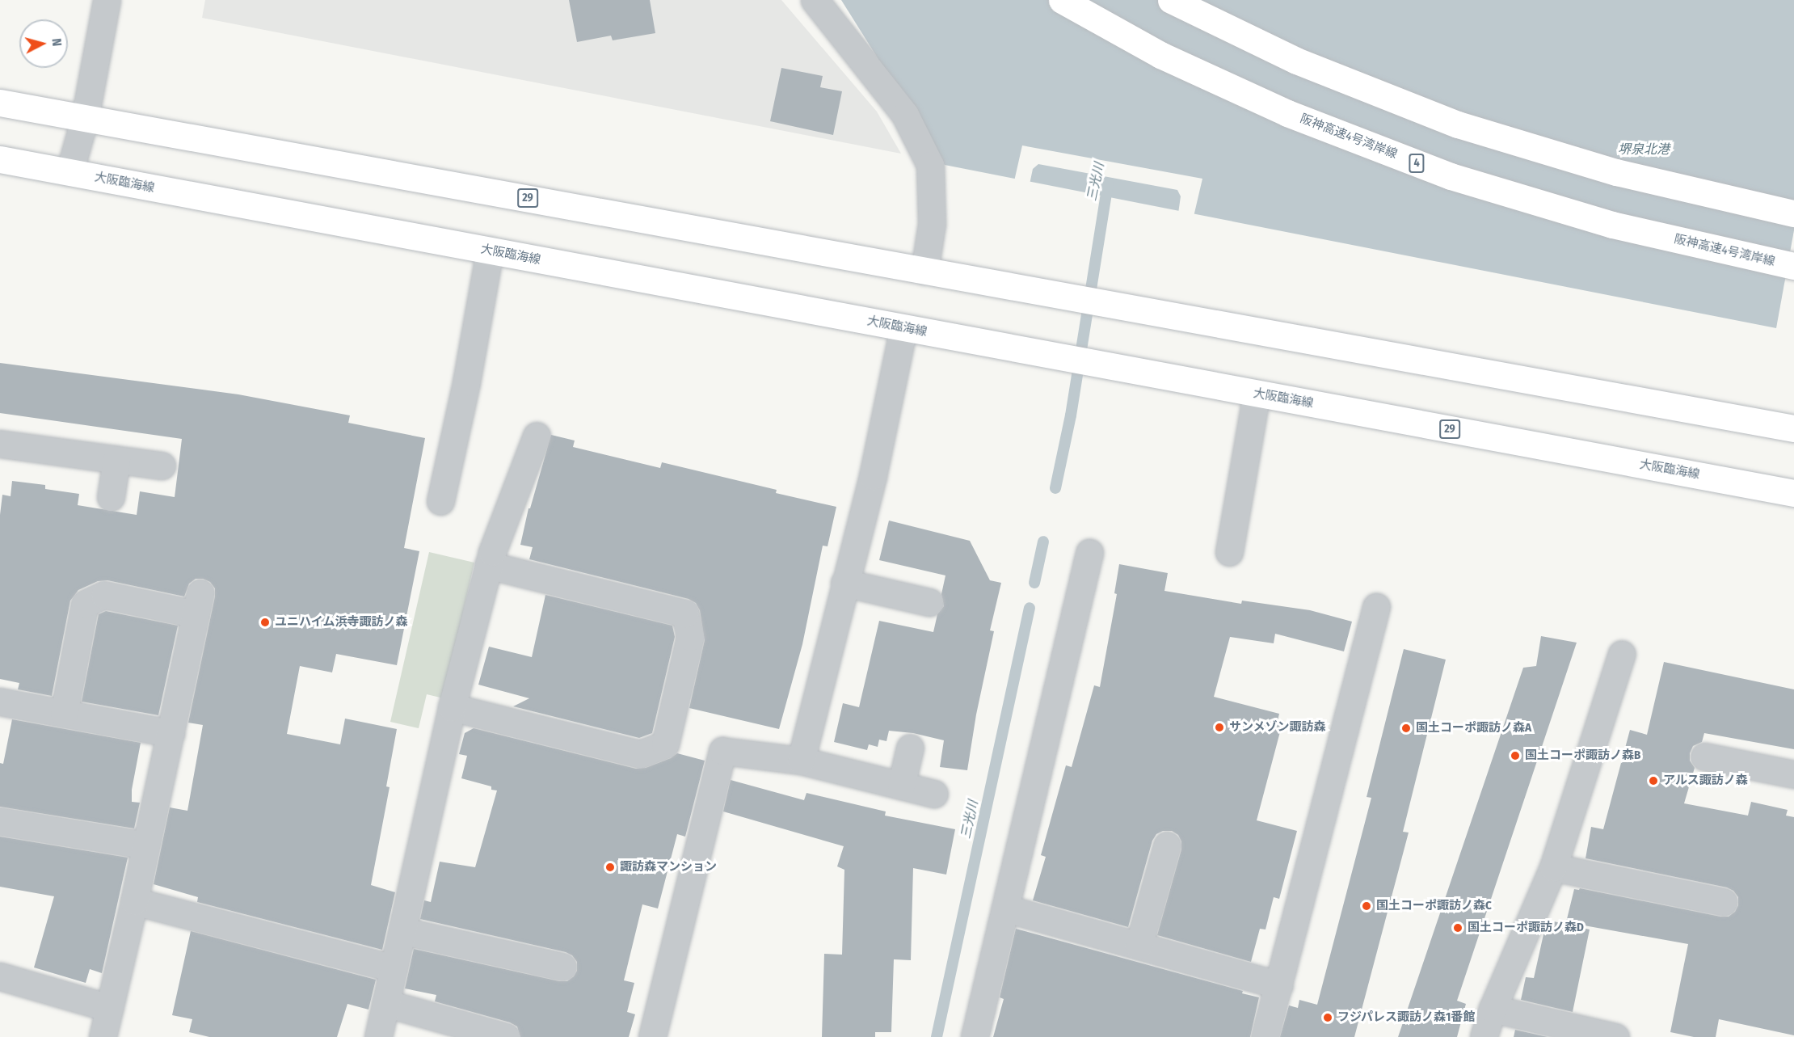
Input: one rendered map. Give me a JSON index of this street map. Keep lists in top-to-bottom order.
{
  "streets": {
    "main road": [
      "阪神高速4号湾岸線",
      "4",
      "大阪臨海線",
      "29"
    ]
  },
  "water": ["堺泉北港", "三光川"],
  "places": [
    "ユニハイム浜寺諏訪ノ森",
    "サンメゾン諏訪森",
    "国土コーポ諏訪ノ森A",
    "国土コーポ諏訪ノ森B",
    "アルス諏訪ノ森",
    "諏訪森マンション",
    "国土コーポ諏訪ノ森C",
    "国土コーポ諏訪ノ森D",
    "フジパレス諏訪ノ森1番館"
  ],
  "north": "right"
}
